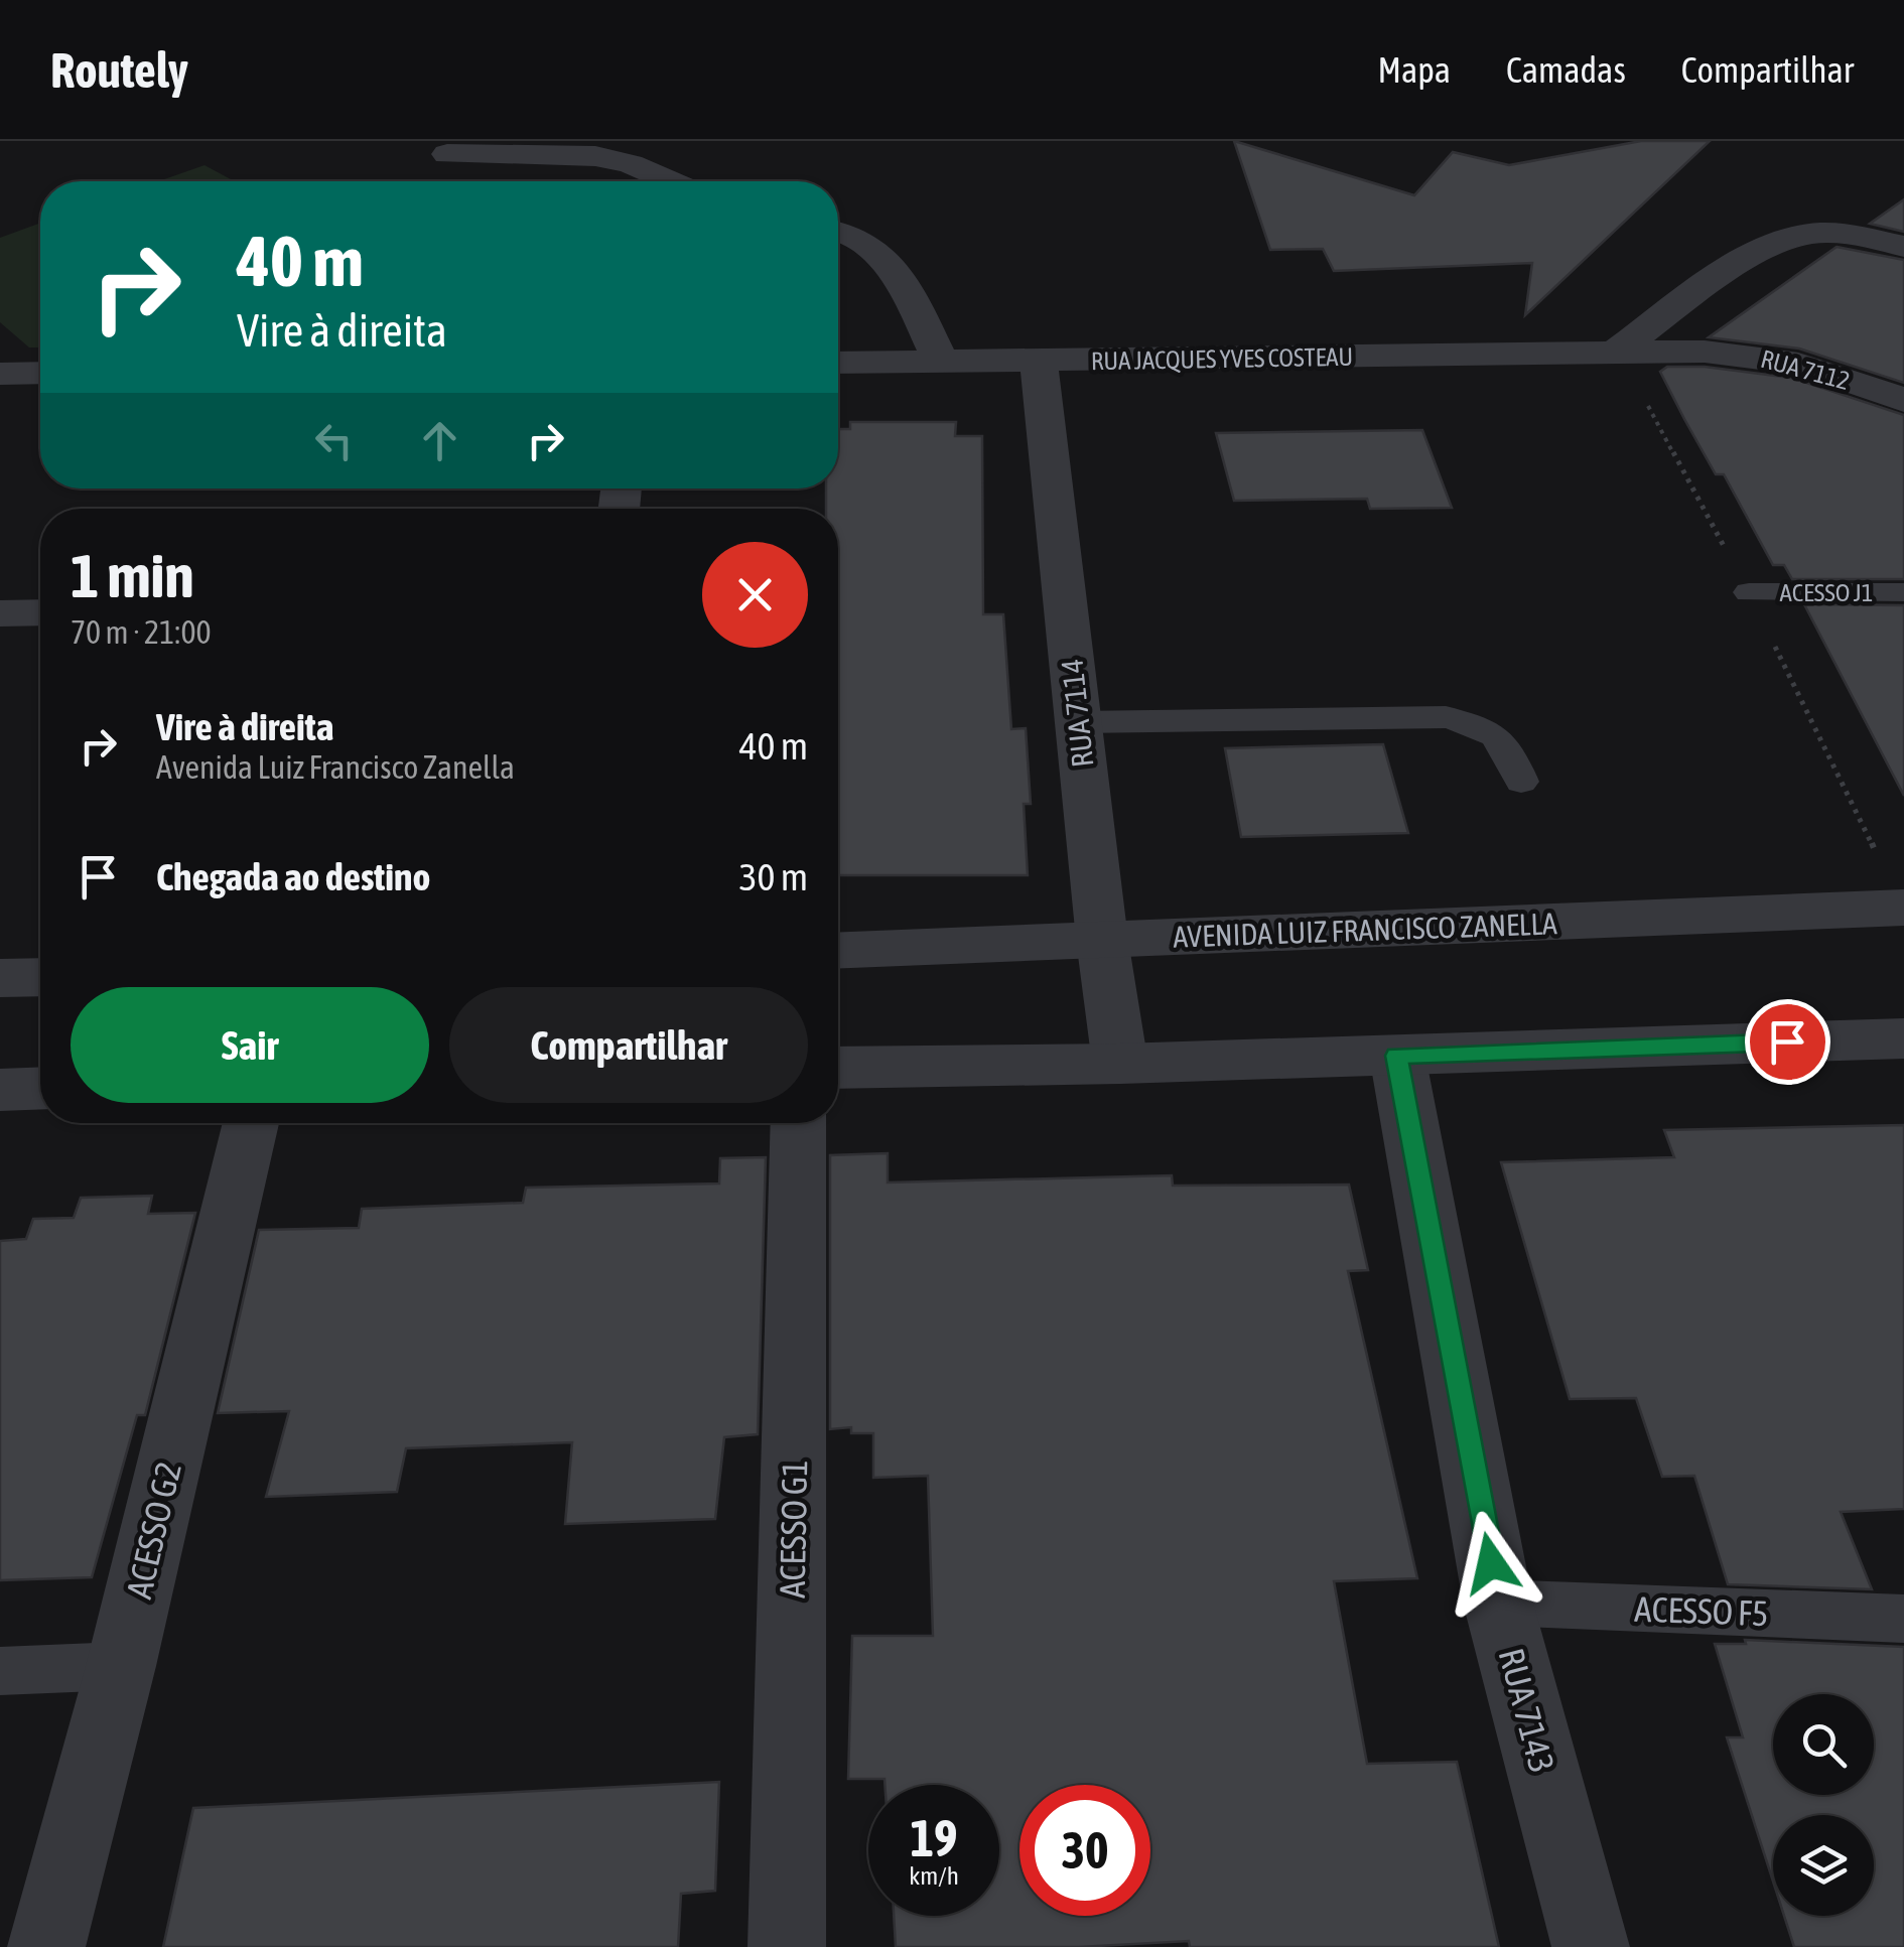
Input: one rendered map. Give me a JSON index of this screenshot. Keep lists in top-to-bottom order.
{
  "streets": {
    "street": [
      "RUA JACQUES YVES COSTEAU",
      "RUA 7112",
      "RUA 7114",
      "AVENIDA LUIZ FRANCISCO ZANELLA",
      "ACESSO G1",
      "ACESSO G2",
      "RUA 7143"
    ],
    "lane": ["ACESSO J1", "ACESSO F5"]
  },
  "crossings": [
    ["RUA JACQUES YVES COSTEAU", "RUA 7112"],
    ["RUA JACQUES YVES COSTEAU", "RUA 7114"],
    ["RUA 7114", "AVENIDA LUIZ FRANCISCO ZANELLA"],
    ["ACESSO F5", "RUA 7143"]
  ],
  "page": {
    "header": "Routely",
    "nav": ["Mapa", "Camadas", "Compartilhar"],
    "turn": ["40 m", "Vire à direita"],
    "heading": ["1 min", "70 m · 21:00"],
    "list": [
      {
        "name": "Vire à direita",
        "note": "Avenida Luiz Francisco Zanella",
        "value": "40 m"
      },
      {
        "name": "Chegada ao destino",
        "value": "30 m"
      }
    ],
    "buttons": ["Sair", "Compartilhar"],
    "speed": "19 km/h",
    "limit": "30"
  }
}
